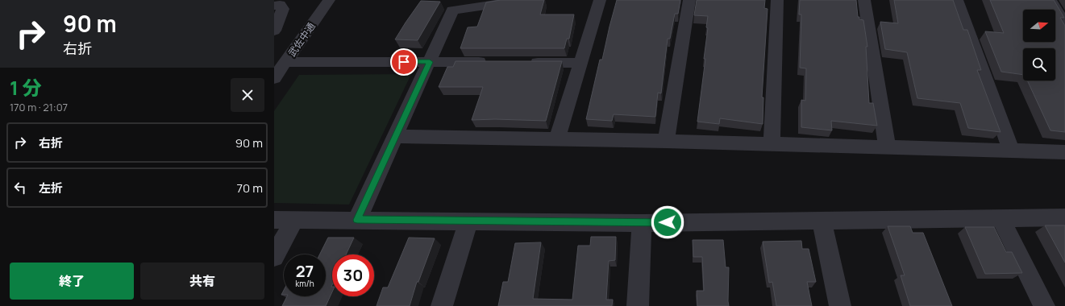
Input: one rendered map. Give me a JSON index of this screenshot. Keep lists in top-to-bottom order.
{
  "streets": {
    "street": ["武佐中通"]
  },
  "north": "right",
  "page": {
    "turn": ["90 m", "右折"],
    "heading": ["1 分", "170 m · 21:07"],
    "list": [
      {
        "name": "右折",
        "value": "90 m"
      },
      {
        "name": "左折",
        "value": "70 m"
      }
    ],
    "speed": "27 km/h",
    "limit": "30",
    "buttons": ["終了", "共有"]
  }
}
